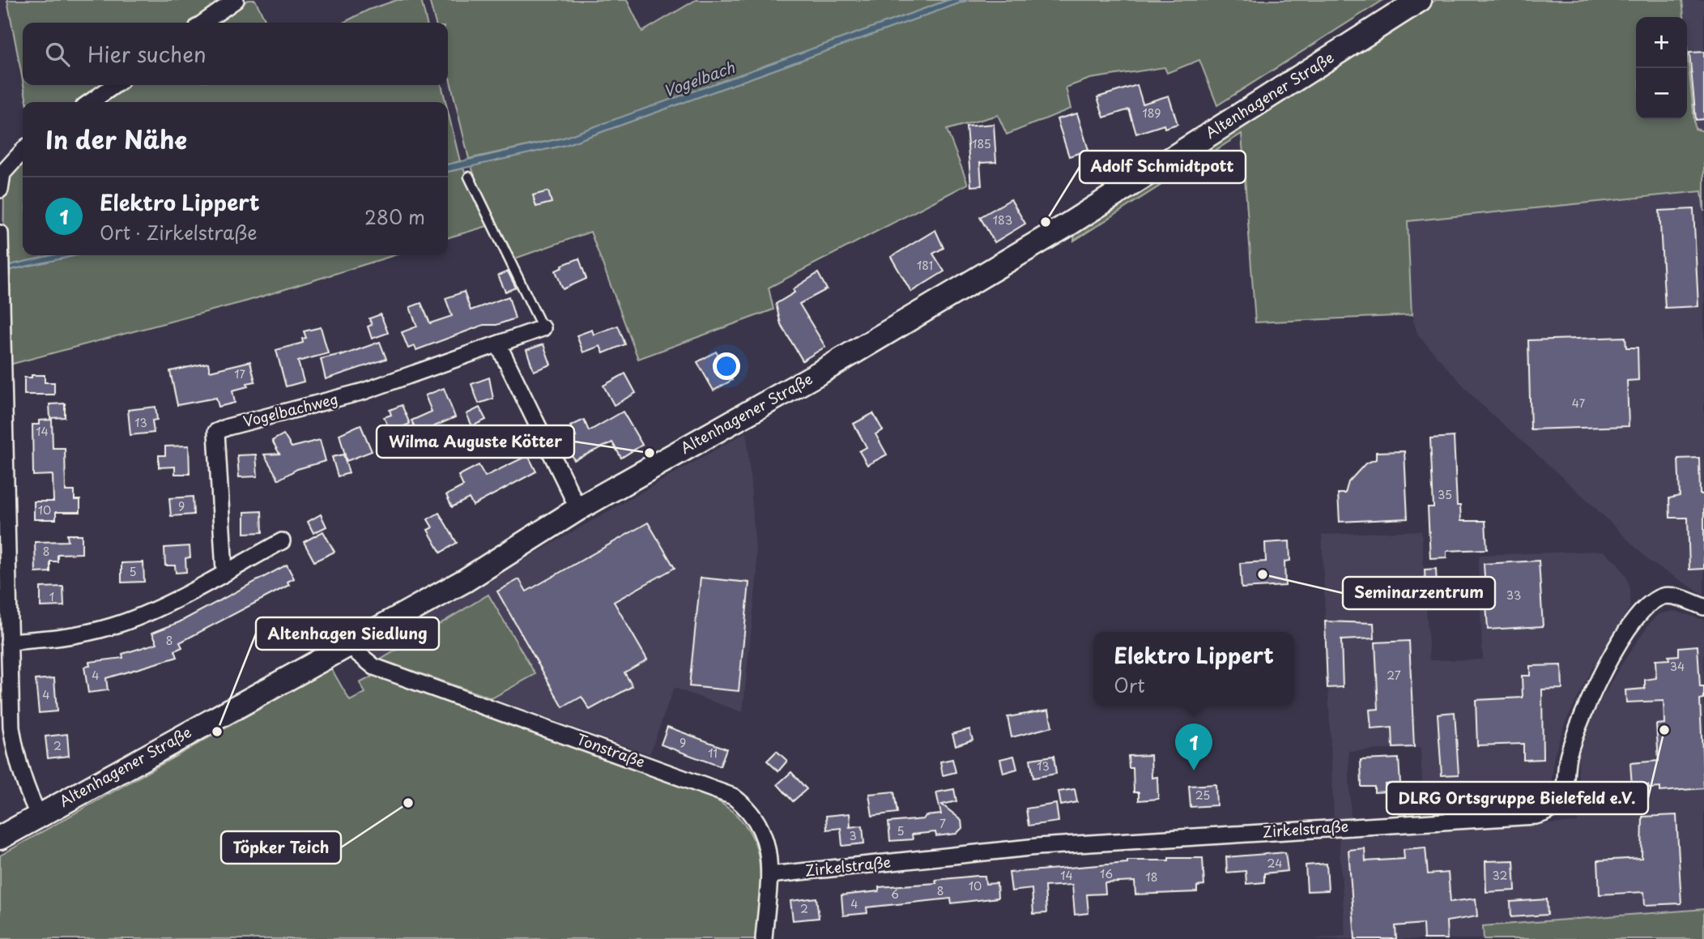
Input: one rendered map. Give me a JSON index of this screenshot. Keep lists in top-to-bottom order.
{
  "streets": {
    "main road": ["Altenhagener Straße"],
    "street": ["Vogelbachweg", "Tonstraße", "Zirkelstraße"]
  },
  "crossings": [
    ["Altenhagener Straße", "Tonstraße"],
    ["Tonstraße", "Zirkelstraße"]
  ],
  "water": ["Vogelbach"],
  "places": [
    "Adolf Schmidtpott",
    "Wilma Auguste Kötter",
    "Seminarzentrum",
    "DLRG Ortsgruppe Bielefeld e.V.",
    "Altenhagen Siedlung",
    "Töpker Teich"
  ],
  "house_numbers": [
    "189",
    "185",
    "183",
    "181",
    "17",
    "47",
    "13",
    "14",
    "35",
    "9",
    "10",
    "8",
    "5",
    "33",
    "1",
    "8",
    "34",
    "4",
    "27",
    "4",
    "9",
    "2",
    "11",
    "13",
    "25",
    "7",
    "5",
    "3",
    "24",
    "16",
    "14",
    "32",
    "18",
    "10",
    "8",
    "6",
    "4",
    "2"
  ],
  "page": {
    "map_buttons": ["+", "−"],
    "search": "Hier suchen",
    "heading": "In der Nähe",
    "list": [
      {
        "mark": "1",
        "name": "Elektro Lippert",
        "note": "Ort · Zirkelstraße",
        "value": "280 m"
      }
    ],
    "popup": ["Elektro Lippert", "Ort"],
    "pins": "1"
  }
}
